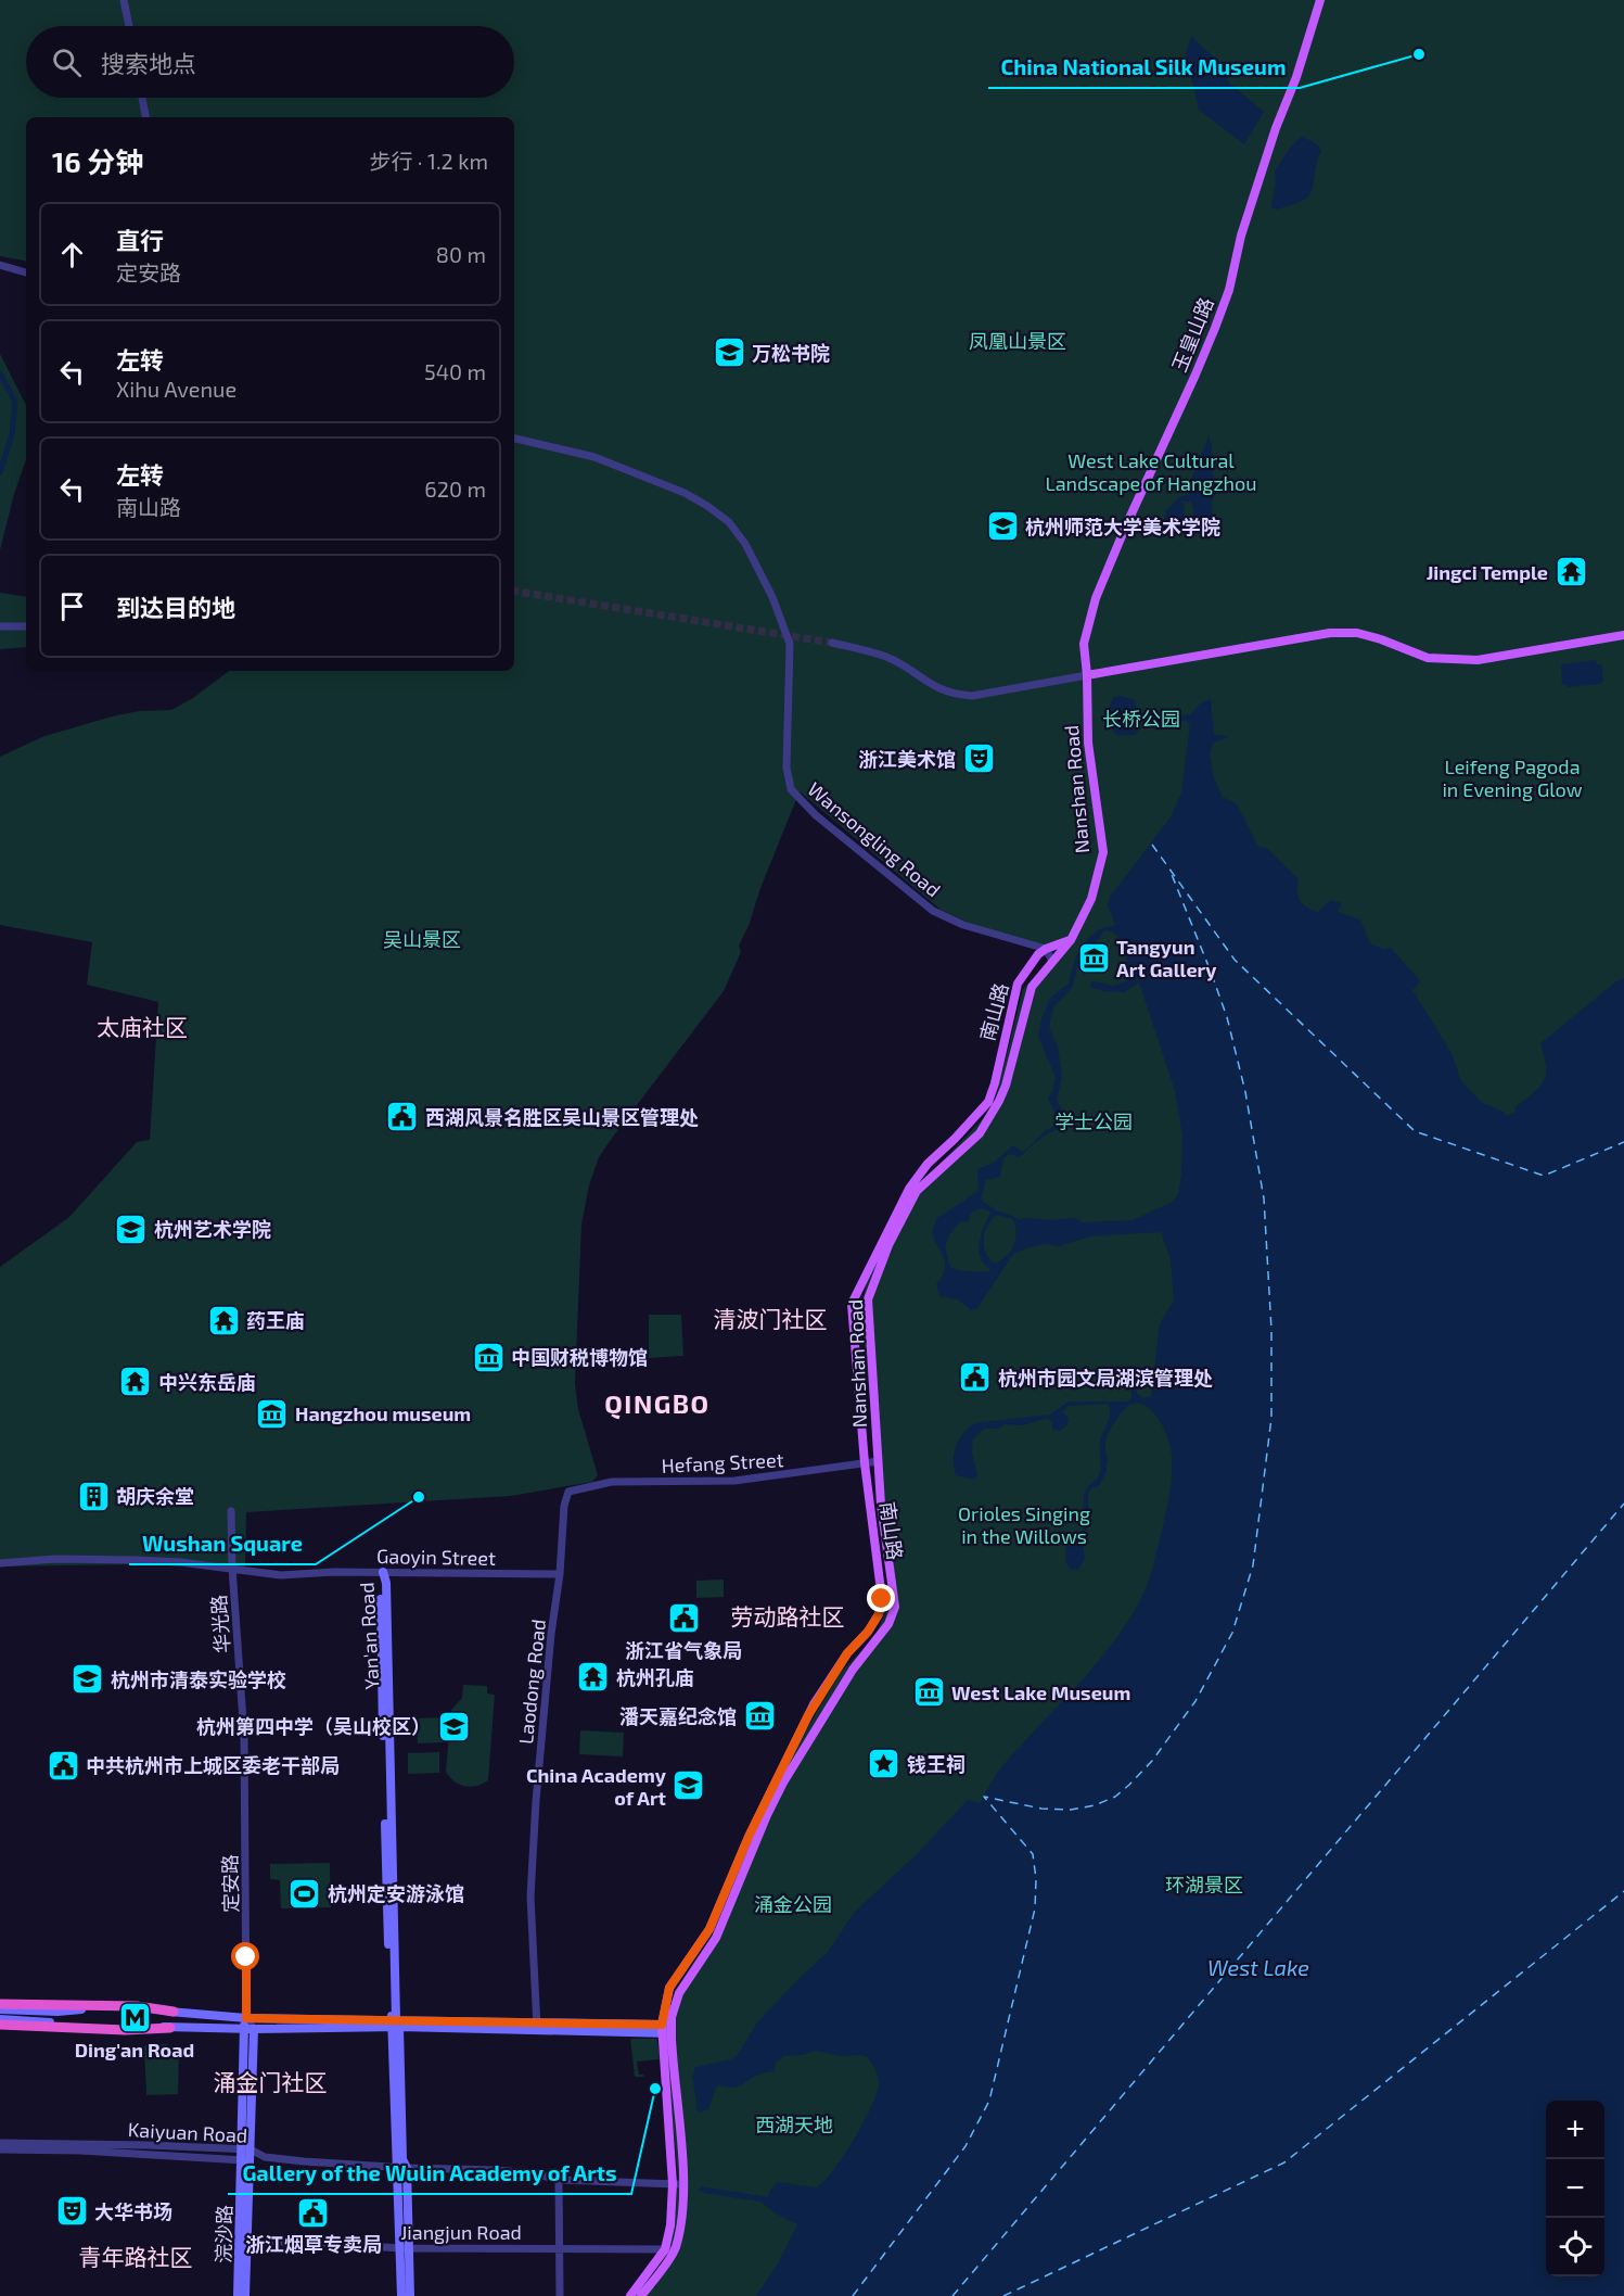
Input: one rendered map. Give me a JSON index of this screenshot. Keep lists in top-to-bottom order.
{
  "streets": {
    "main road": [
      "玉皇山路",
      "Nanshan Road",
      "南山路",
      "Yan'an Road",
      "浣沙路"
    ],
    "street": [
      "Wansongling Road",
      "Hefang Street",
      "Gaoyin Street",
      "华光路",
      "Laodong Road",
      "定安路",
      "Kaiyuan Road",
      "Jiangjun Road"
    ]
  },
  "crossings": [
    ["玉皇山路", "Nanshan Road"],
    ["Nanshan Road", "南山路"],
    ["Nanshan Road", "Hefang Street"],
    ["Nanshan Road", "Kaiyuan Road"],
    ["Nanshan Road", "Jiangjun Road"],
    ["Wansongling Road", "南山路"],
    ["南山路", "Hefang Street"],
    ["Hefang Street", "Laodong Road"],
    ["Gaoyin Street", "华光路"],
    ["Gaoyin Street", "Yan'an Road"],
    ["Gaoyin Street", "Laodong Road"],
    ["华光路", "定安路"],
    ["Yan'an Road", "Kaiyuan Road"],
    ["Yan'an Road", "Jiangjun Road"],
    ["Kaiyuan Road", "浣沙路"]
  ],
  "districts": [
    "太庙社区",
    "清波门社区",
    "QINGBO",
    "劳动路社区",
    "涌金门社区",
    "青年路社区"
  ],
  "water": ["West Lake"],
  "parks": [
    "凤凰山景区",
    "West Lake Cultural Landscape of Hangzhou",
    "长桥公园",
    "Leifeng Pagoda in Evening Glow",
    "吴山景区",
    "学士公园",
    "Orioles Singing in the Willows",
    "环湖景区",
    "涌金公园",
    "西湖天地"
  ],
  "places": {
    "other": ["China National Silk Museum", "Wushan Square", "Gallery of the Wulin Academy of Arts"],
    "school or university": [
      "万松书院",
      "杭州师范大学美术学院",
      "杭州艺术学院",
      "杭州市清泰实验学校",
      "杭州第四中学（吴山校区）",
      "China Academy of Art"
    ],
    "temple": [
      "Jingci Temple",
      "药王庙",
      "中兴东岳庙",
      "杭州孔庙"
    ],
    "theatre": ["浙江美术馆", "大华书场"],
    "museum": [
      "Tangyun Art Gallery",
      "中国财税博物馆",
      "Hangzhou museum",
      "West Lake Museum",
      "潘天嘉纪念馆"
    ],
    "public building": [
      "西湖风景名胜区吴山景区管理处",
      "杭州市园文局湖滨管理处",
      "浙江省气象局",
      "中共杭州市上城区委老干部局",
      "浙江烟草专卖局"
    ],
    "building": ["胡庆余堂"],
    "place": ["钱王祠"],
    "sports": ["杭州定安游泳馆"],
    "metro station": ["Ding'an Road"]
  },
  "page": {
    "search": "搜索地点",
    "heading": ["16 分钟", "步行 · 1.2 km"],
    "list": [
      ["直行", "定安路", "80 m"],
      ["左转", "Xihu Avenue", "540 m"],
      ["左转", "南山路", "620 m"],
      "到达目的地"
    ],
    "map_buttons": ["+", "−"]
  }
}
